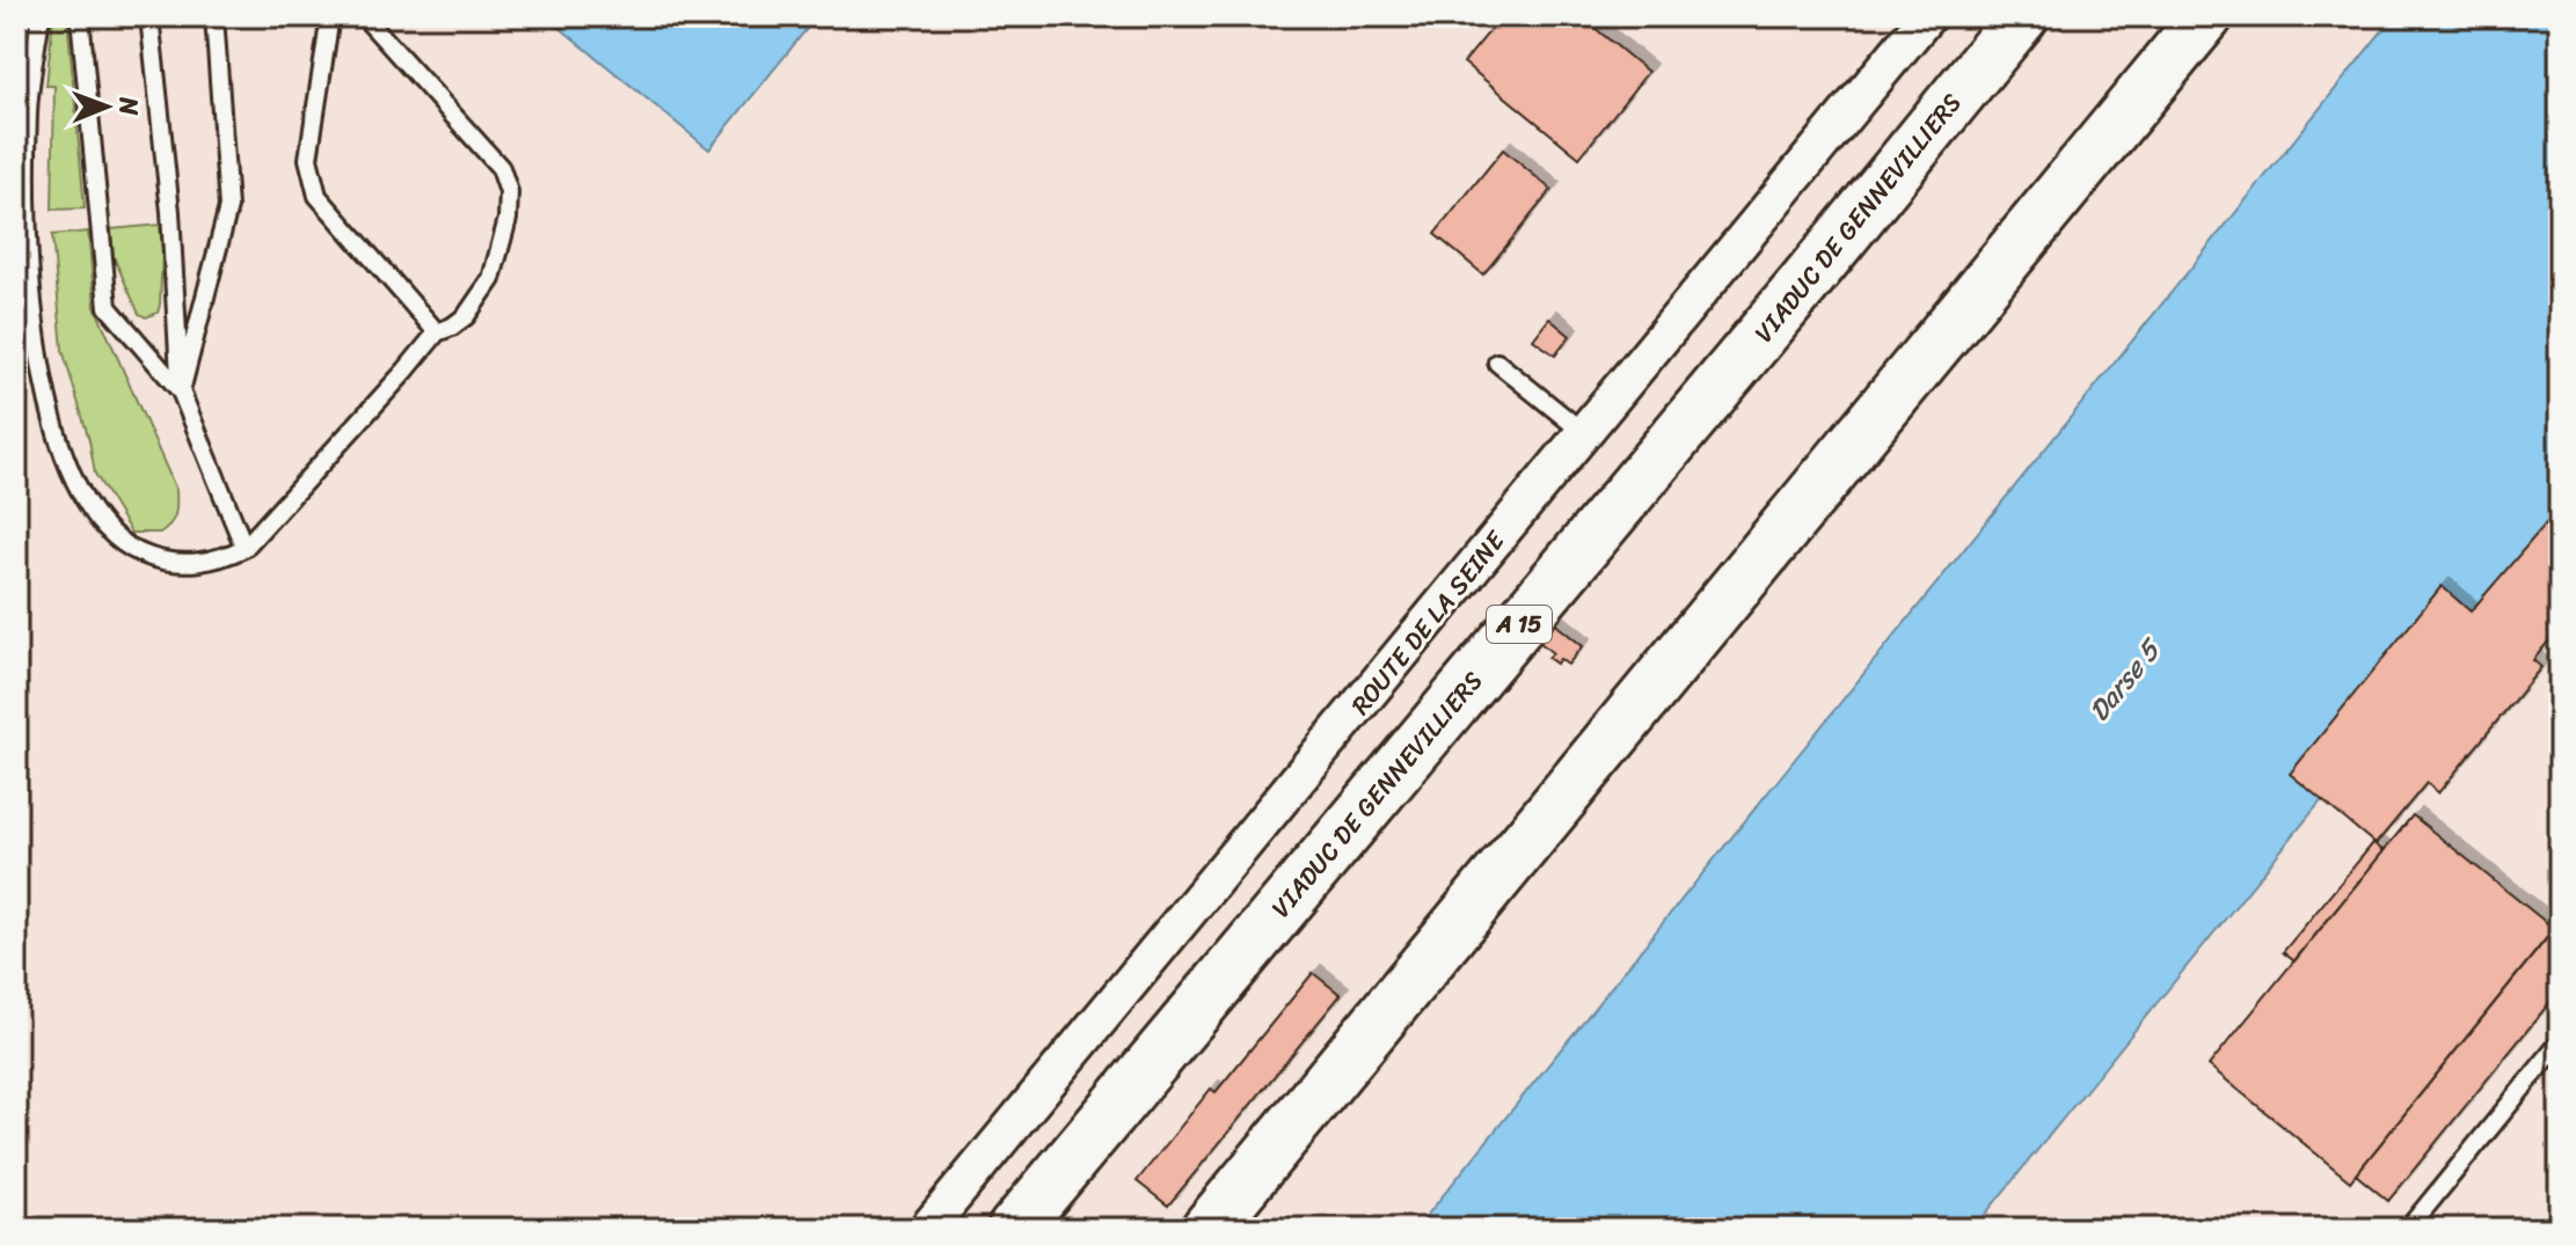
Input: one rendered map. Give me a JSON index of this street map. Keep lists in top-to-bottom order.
{
  "streets": {
    "highway": ["VIADUC DE GENNEVILLIERS", "A 15"],
    "street": ["ROUTE DE LA SEINE"]
  },
  "water": ["Darse 5"],
  "north": "right"
}
